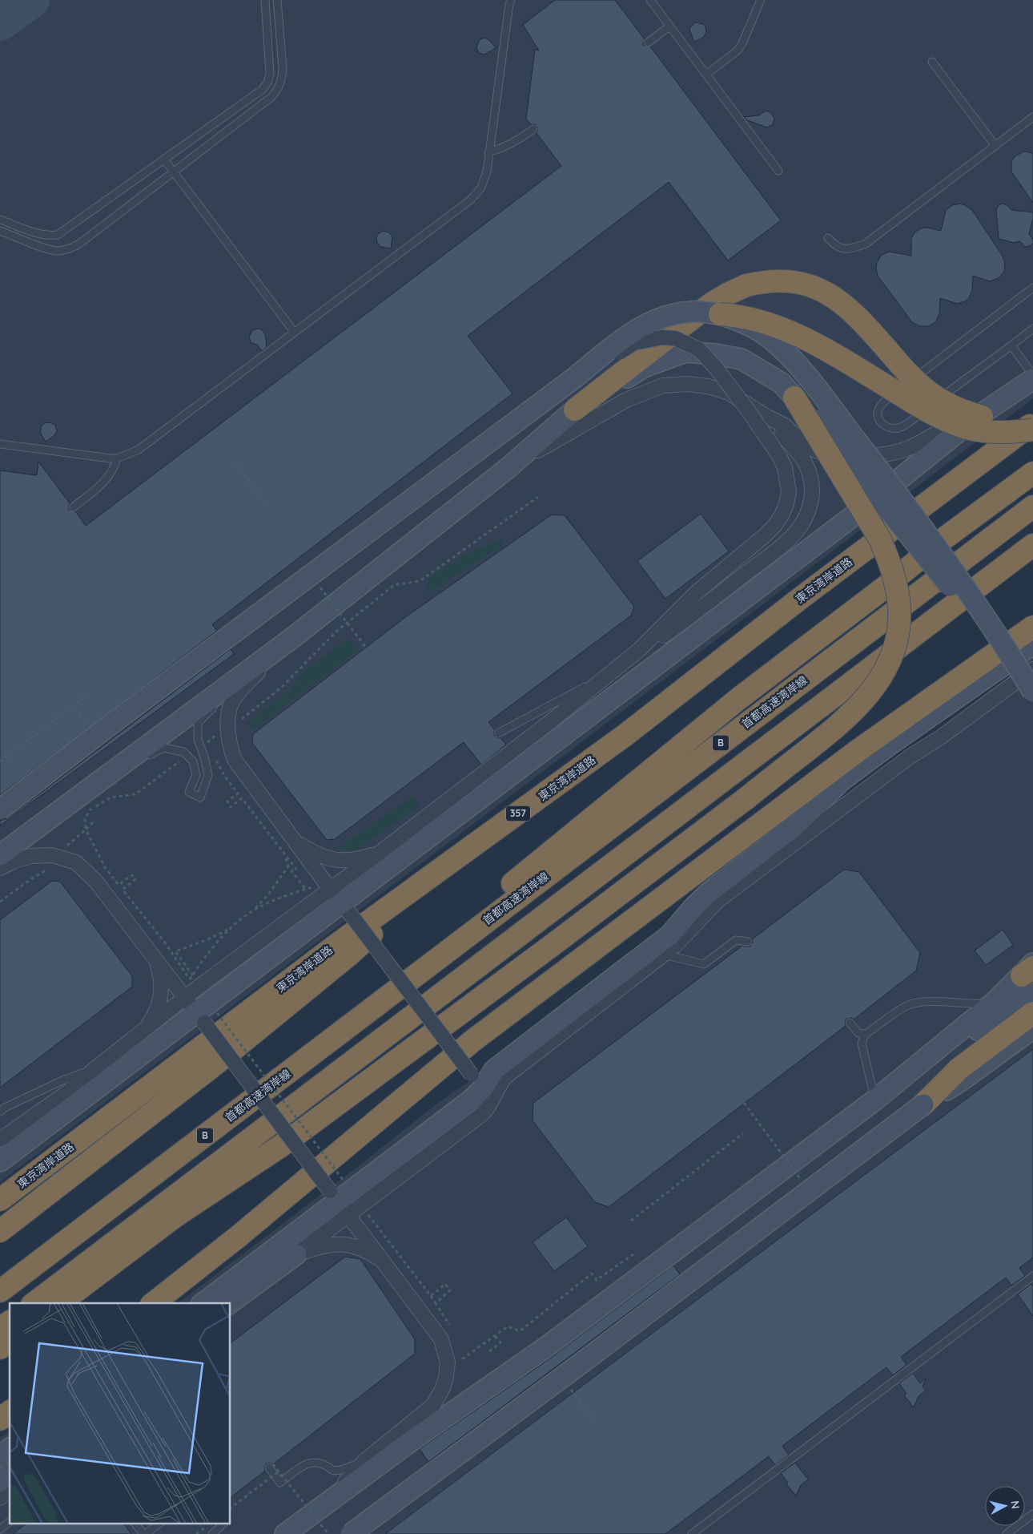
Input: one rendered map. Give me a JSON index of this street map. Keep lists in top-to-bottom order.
{
  "streets": {
    "highway": [
      "東京湾岸道路",
      "首都高速湾岸線",
      "B",
      "357"
    ]
  },
  "north": "right"
}
